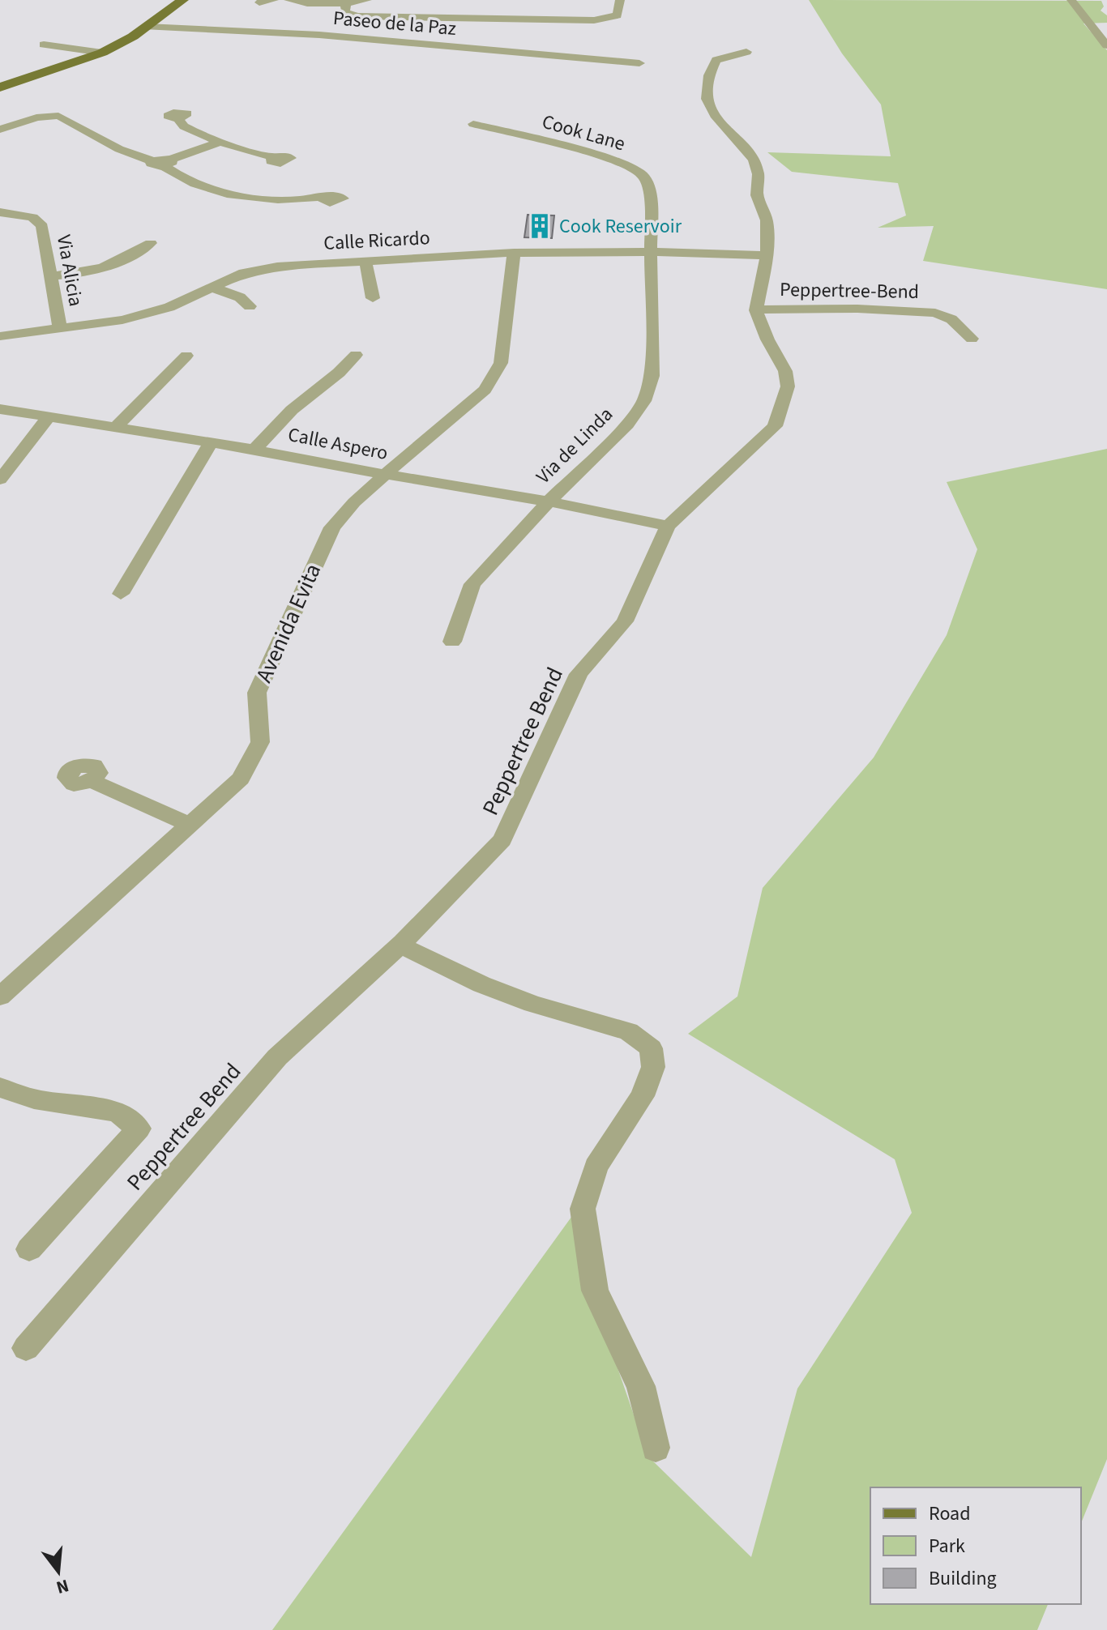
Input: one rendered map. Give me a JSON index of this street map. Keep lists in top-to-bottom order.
{
  "streets": {
    "street": [
      "Paseo de la Paz",
      "Cook Lane",
      "Calle Ricardo",
      "Via Alicia",
      "Peppertree-Bend",
      "Calle Aspero",
      "Via de Linda",
      "Avenida Evita",
      "Peppertree Bend"
    ]
  },
  "crossings": [
    ["Cook Lane", "Calle Ricardo"],
    ["Cook Lane", "Via de Linda"],
    ["Calle Ricardo", "Via Alicia"],
    ["Calle Ricardo", "Via de Linda"],
    ["Calle Ricardo", "Avenida Evita"],
    ["Peppertree-Bend", "Peppertree Bend"],
    ["Calle Aspero", "Via de Linda"],
    ["Calle Aspero", "Avenida Evita"],
    ["Calle Aspero", "Peppertree Bend"]
  ],
  "places": {
    "building": ["Cook Reservoir"]
  },
  "legend": ["Road", "Park", "Building"],
  "north": "bottom"
}
